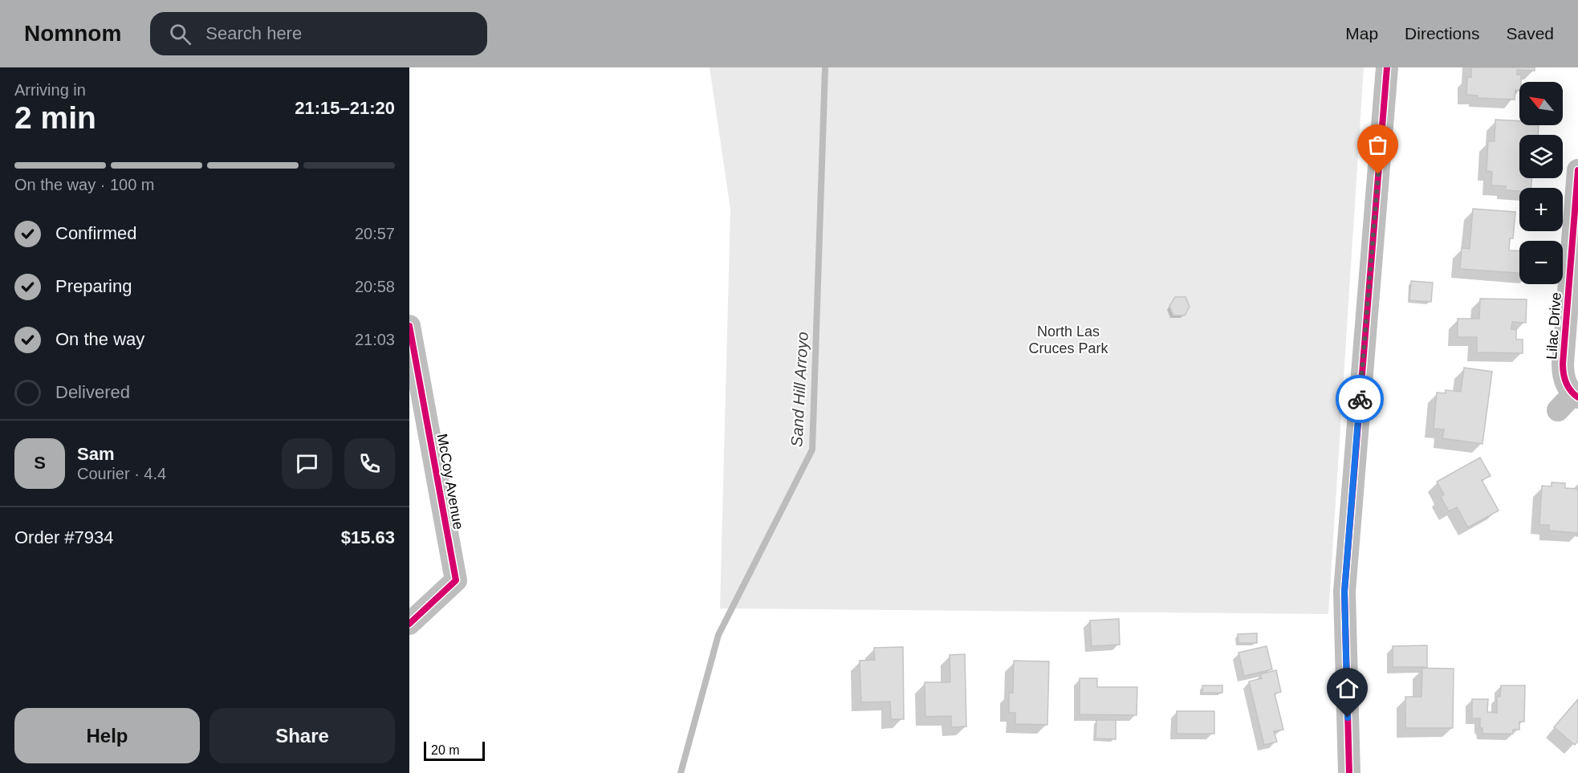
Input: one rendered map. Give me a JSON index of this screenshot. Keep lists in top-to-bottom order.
{
  "streets": {
    "street": ["Lilac Drive", "McCoy Avenue"]
  },
  "water": ["Sand Hill Arroyo"],
  "parks": ["North Las Cruces Park"],
  "scale_bar": "20 m",
  "north": "top left",
  "page": {
    "header": "Nomnom",
    "search": "Search here",
    "nav": ["Map", "Directions", "Saved"],
    "heading": ["2 min", "Arriving in", "21:15–21:20"],
    "panel": [
      "Sam",
      "Courier · 4.4",
      "Order #7934",
      "$15.63"
    ],
    "map_buttons": ["+", "−"],
    "bar": "On the way · 100 m",
    "list": [
      ["Confirmed", "20:57"],
      ["Preparing", "20:58"],
      ["On the way", "21:03"],
      "Delivered"
    ],
    "round": "S",
    "buttons": ["Help", "Share"],
    "scale": "20 m"
  }
}
